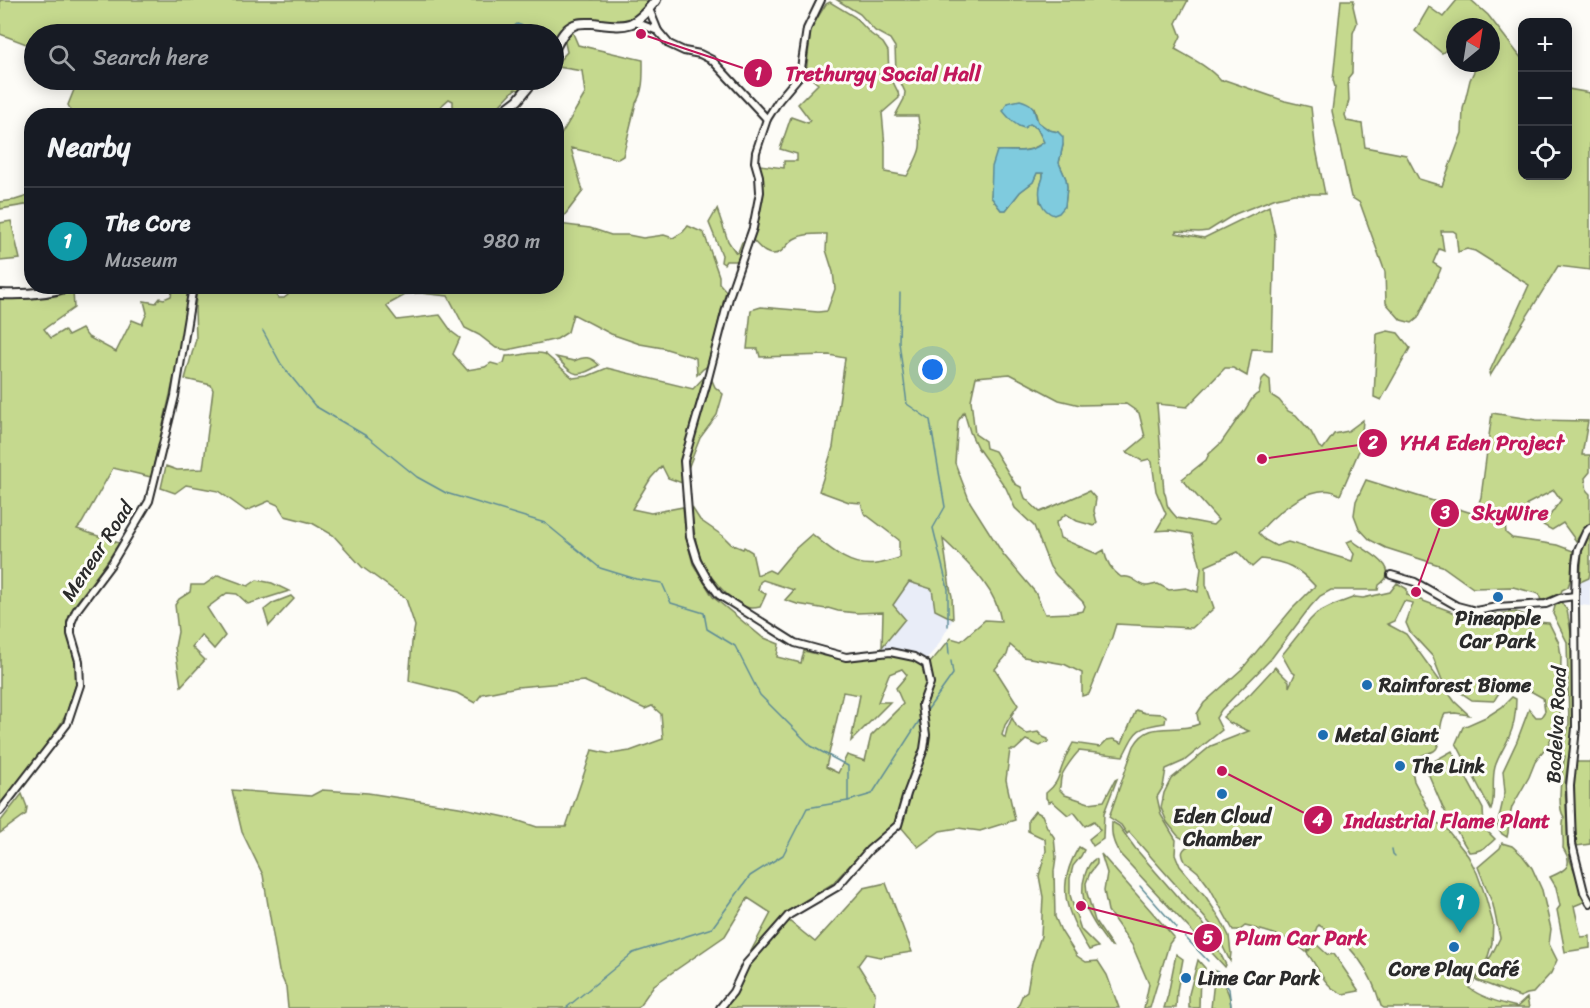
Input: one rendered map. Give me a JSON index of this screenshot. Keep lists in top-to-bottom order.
{
  "streets": {
    "street": ["Menear Road", "Bodelva Road"]
  },
  "places": [
    "Trethurgy Social Hall",
    "YHA Eden Project",
    "SkyWire",
    "Pineapple Car Park",
    "Rainforest Biome",
    "Metal Giant",
    "The Link",
    "Industrial Flame Plant",
    "Eden Cloud Chamber",
    "Plum Car Park",
    "Core Play Café",
    "Lime Car Park"
  ],
  "north": "top right",
  "page": {
    "map_buttons": ["+", "−"],
    "search": "Search here",
    "heading": "Nearby",
    "list": [
      {
        "mark": "1",
        "name": "The Core",
        "note": "Museum",
        "value": "980 m"
      }
    ],
    "pins": "1"
  }
}
